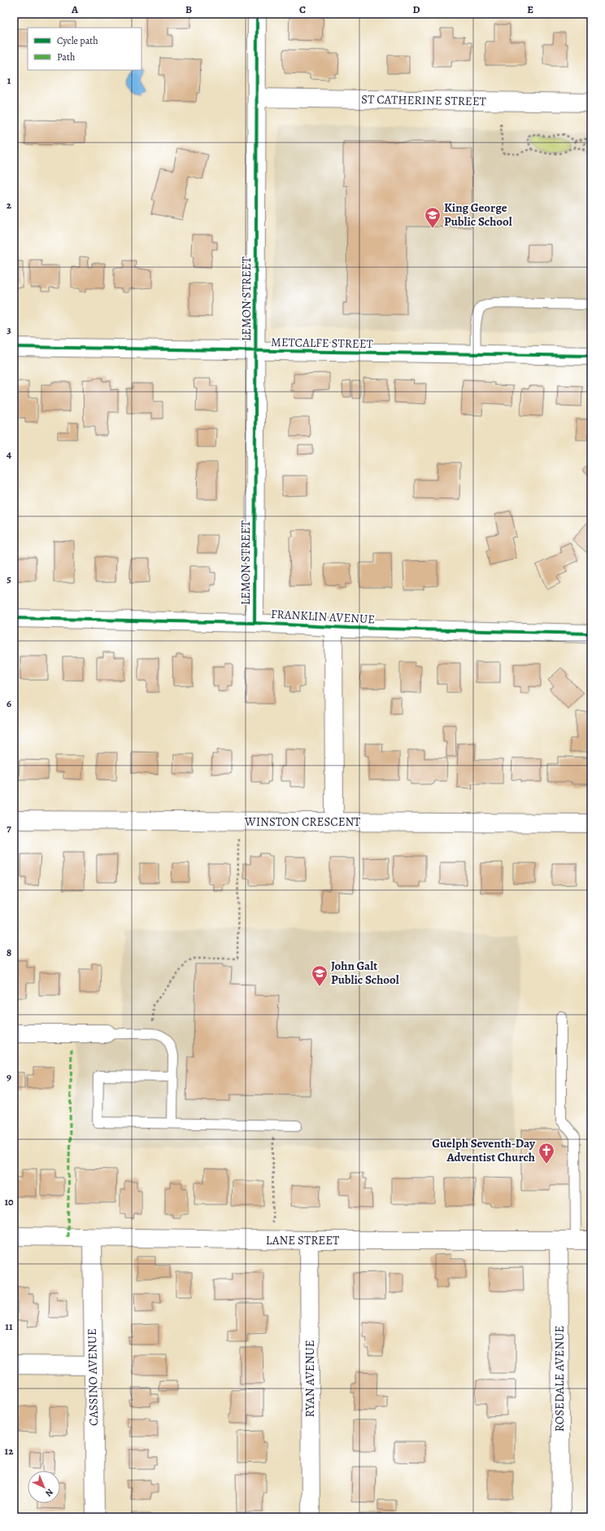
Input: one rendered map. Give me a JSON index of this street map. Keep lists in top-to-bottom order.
{
  "streets": {
    "street": [
      "ST CATHERINE STREET",
      "LEMON STREET",
      "METCALFE STREET",
      "FRANKLIN AVENUE",
      "WINSTON CRESCENT",
      "LANE STREET",
      "CASSINO AVENUE",
      "RYAN AVENUE",
      "ROSEDALE AVENUE"
    ]
  },
  "crossings": [
    ["ST CATHERINE STREET", "LEMON STREET"],
    ["LEMON STREET", "METCALFE STREET"],
    ["LEMON STREET", "FRANKLIN AVENUE"],
    ["LANE STREET", "CASSINO AVENUE"],
    ["LANE STREET", "RYAN AVENUE"],
    ["LANE STREET", "ROSEDALE AVENUE"]
  ],
  "places": {
    "school or university": ["King George Public School", "John Galt Public School"],
    "church": ["Guelph Seventh-Day Adventist Church"]
  },
  "legend": ["Cycle path", "Path"],
  "north": "bottom right",
  "grid": {
    "columns": [
      "A",
      "B",
      "C",
      "D",
      "E"
    ],
    "rows": [
      "1",
      "2",
      "3",
      "4",
      "5",
      "6",
      "7",
      "8",
      "9",
      "10",
      "11",
      "12"
    ]
  }
}
